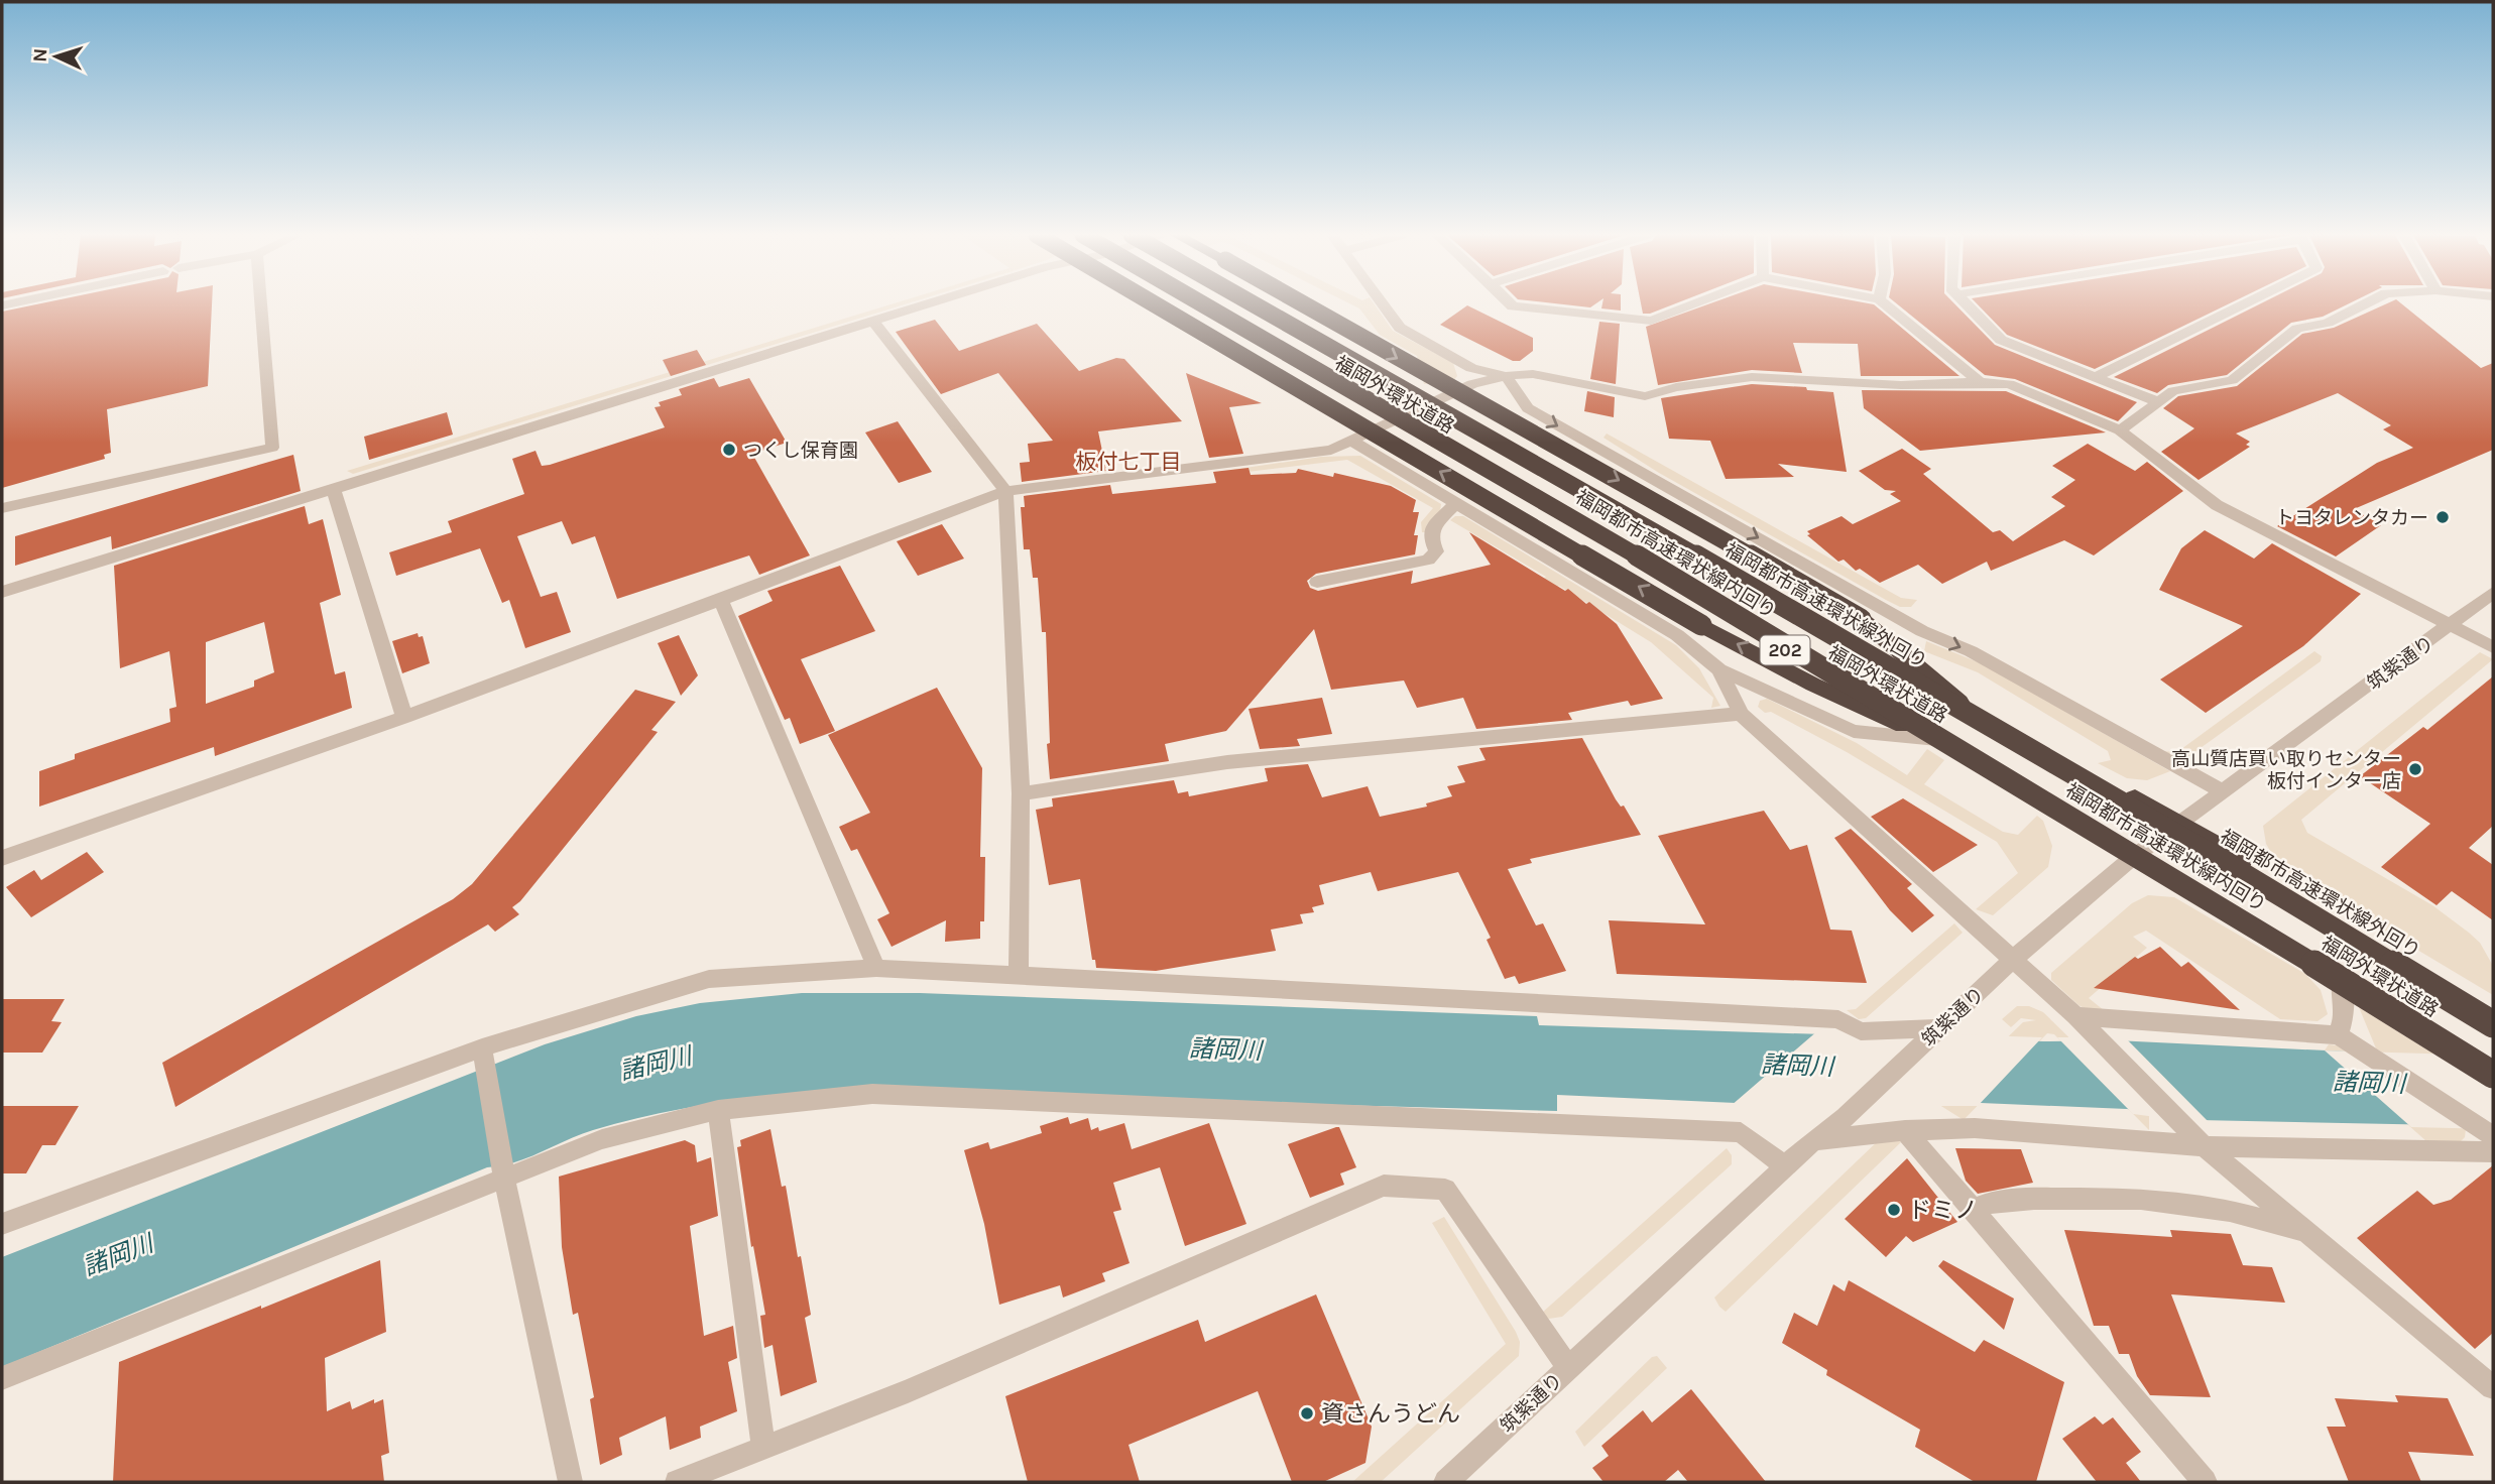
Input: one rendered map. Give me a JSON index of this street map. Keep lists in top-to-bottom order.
{
  "streets": {
    "highway": [
      "福岡外環状道路",
      "福岡都市高速環状線内回り",
      "福岡都市高速環状線外回り",
      "202"
    ],
    "street": ["筑紫通り"]
  },
  "crossings": [
    ["福岡外環状道路", "福岡都市高速環状線内回り"],
    ["福岡外環状道路", "筑紫通り"]
  ],
  "districts": ["板付七丁目"],
  "water": ["諸岡川"],
  "places": [
    "つくし保育園",
    "トヨタレンタカー",
    "高山質店買い取りセンター 板付インター店",
    "ドミノ",
    "資さんうどん"
  ],
  "north": "left"
}
